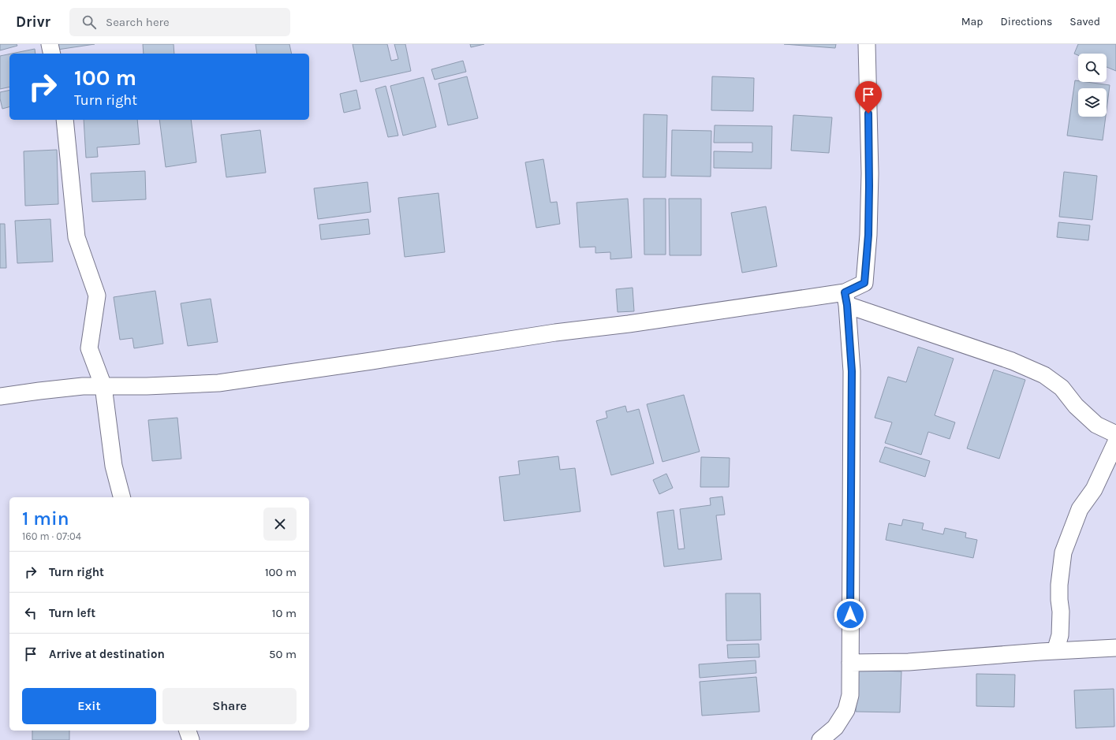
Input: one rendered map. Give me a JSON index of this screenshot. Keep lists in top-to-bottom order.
{
  "page": {
    "header": "Drivr",
    "search": "Search here",
    "nav": ["Map", "Directions", "Saved"],
    "turn": ["100 m", "Turn right"],
    "heading": ["1 min", "160 m · 07:04"],
    "list": [
      {
        "name": "Turn right",
        "value": "100 m"
      },
      {
        "name": "Turn left",
        "value": "10 m"
      },
      {
        "name": "Arrive at destination",
        "value": "50 m"
      }
    ],
    "buttons": ["Exit", "Share"]
  }
}
